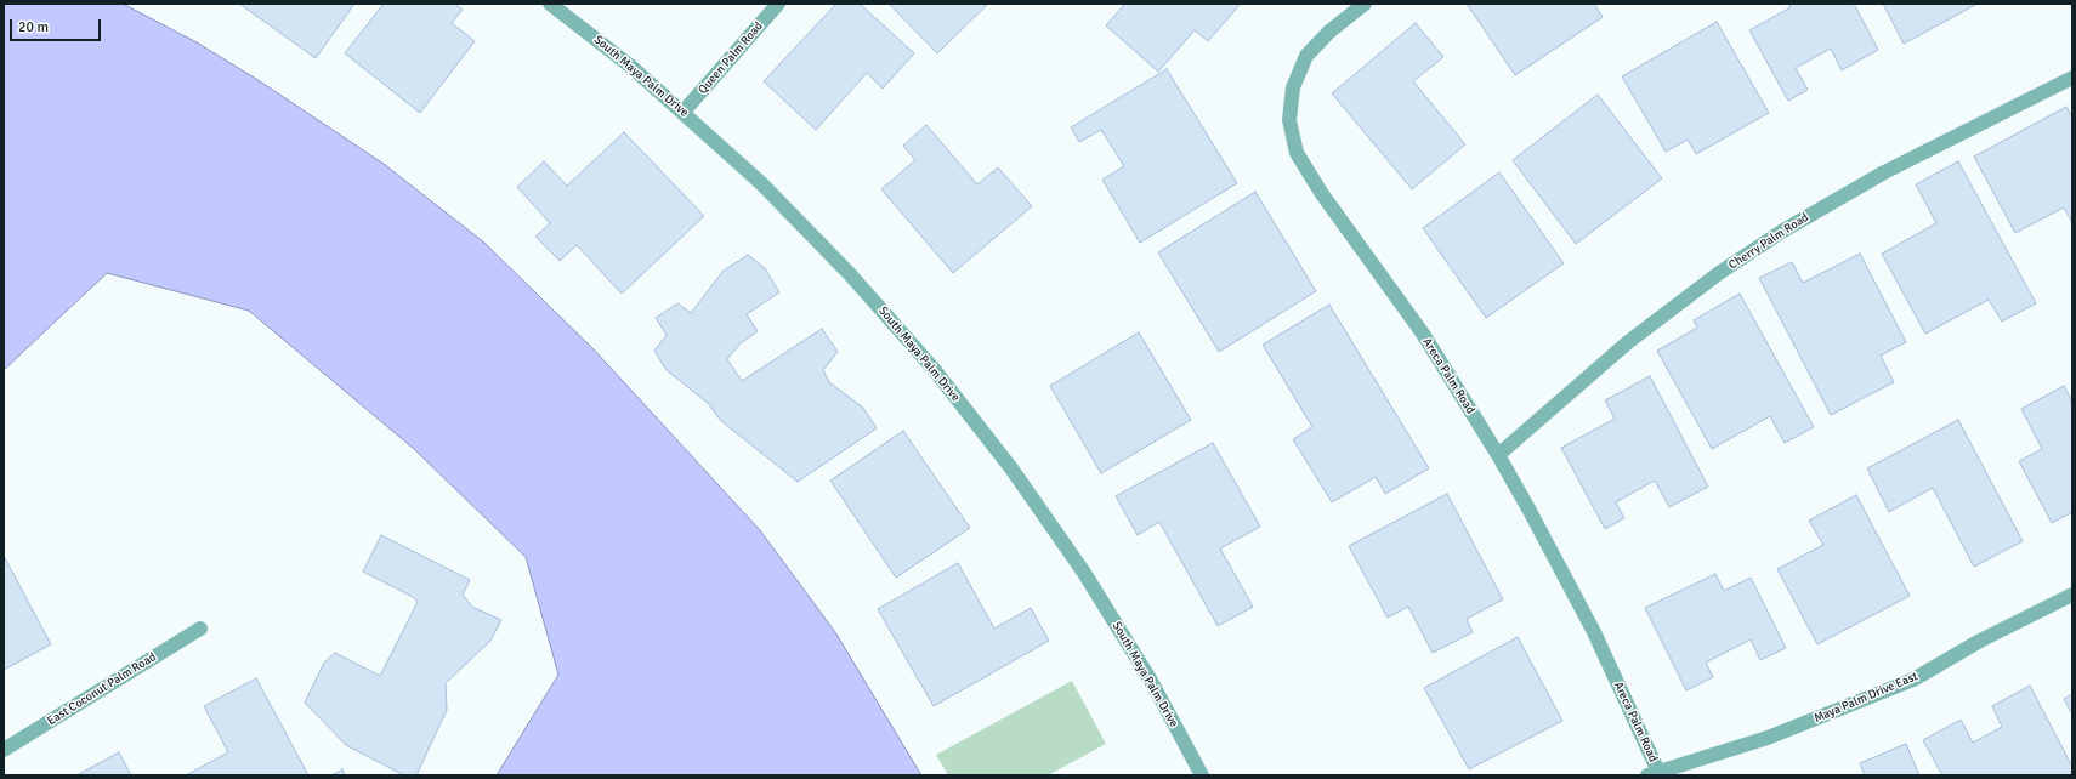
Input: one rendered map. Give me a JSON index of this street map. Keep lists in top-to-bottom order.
{
  "streets": {
    "street": [
      "Queen Palm Road",
      "South Maya Palm Drive",
      "Cherry Palm Road",
      "Areca Palm Road",
      "East Coconut Palm Road",
      "Maya Palm Drive East"
    ]
  },
  "crossings": [
    ["Queen Palm Road", "South Maya Palm Drive"],
    ["Cherry Palm Road", "Areca Palm Road"],
    ["Areca Palm Road", "Maya Palm Drive East"]
  ],
  "scale_bar": "20 m"
}
